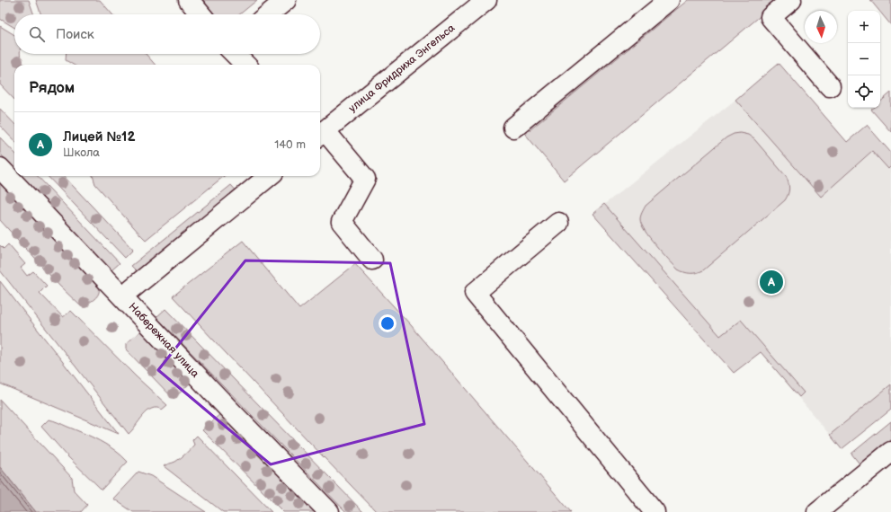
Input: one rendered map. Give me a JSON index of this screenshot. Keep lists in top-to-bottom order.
{
  "streets": {
    "street": ["улица Фридриха Энгельса", "Набережная улица"]
  },
  "north": "bottom",
  "page": {
    "map_buttons": ["+", "−"],
    "search": "Поиск",
    "heading": "Рядом",
    "list": [
      {
        "mark": "A",
        "name": "Лицей №12",
        "note": "Школа",
        "value": "140 m"
      }
    ],
    "pins": "A"
  }
}
